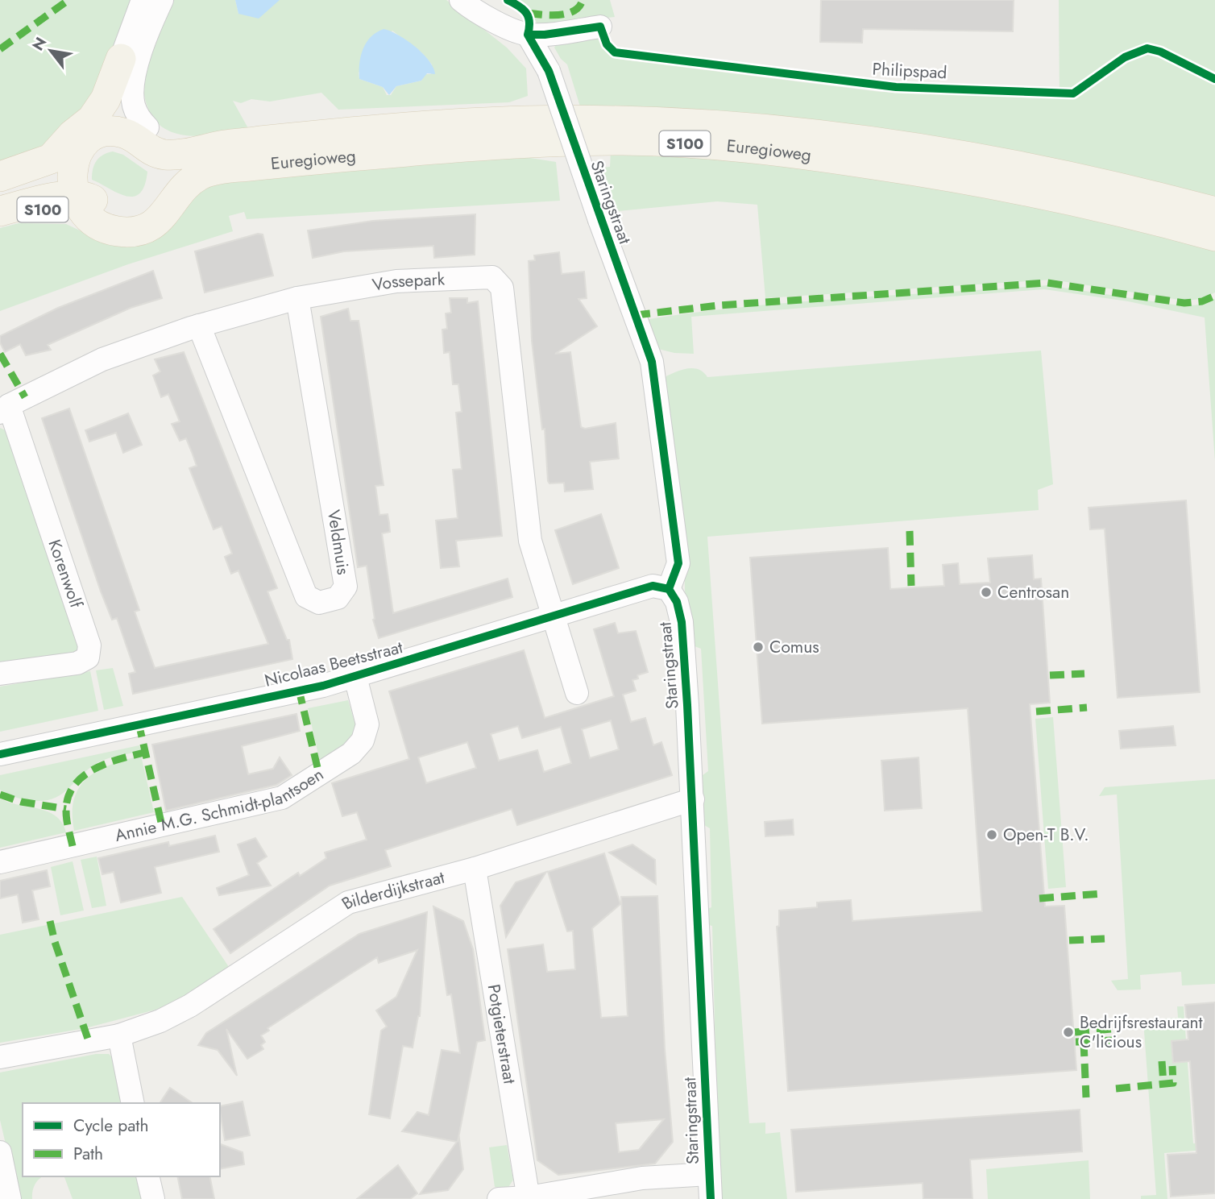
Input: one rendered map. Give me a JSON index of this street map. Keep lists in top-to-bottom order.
{
  "streets": {
    "main road": ["S100", "Euregioweg"],
    "street": [
      "Staringstraat",
      "Vossepark",
      "Veldmuis",
      "Korenwolf",
      "Nicolaas Beetsstraat",
      "Annie M.G. Schmidt-plantsoen",
      "Bilderdijkstraat",
      "Potgieterstraat"
    ],
    "cycle path": ["Philipspad"]
  },
  "crossings": [
    ["S100", "Euregioweg"],
    ["Staringstraat", "Nicolaas Beetsstraat"],
    ["Staringstraat", "Bilderdijkstraat"],
    ["Vossepark", "Veldmuis"],
    ["Vossepark", "Korenwolf"],
    ["Vossepark", "Nicolaas Beetsstraat"],
    ["Nicolaas Beetsstraat", "Annie M.G. Schmidt-plantsoen"],
    ["Bilderdijkstraat", "Potgieterstraat"]
  ],
  "places": [
    "Centrosan",
    "Comus",
    "Open-T B.V.",
    "Bedrijfsrestaurant C'licious"
  ],
  "legend": ["Cycle path", "Path"],
  "north": "top left"
}
